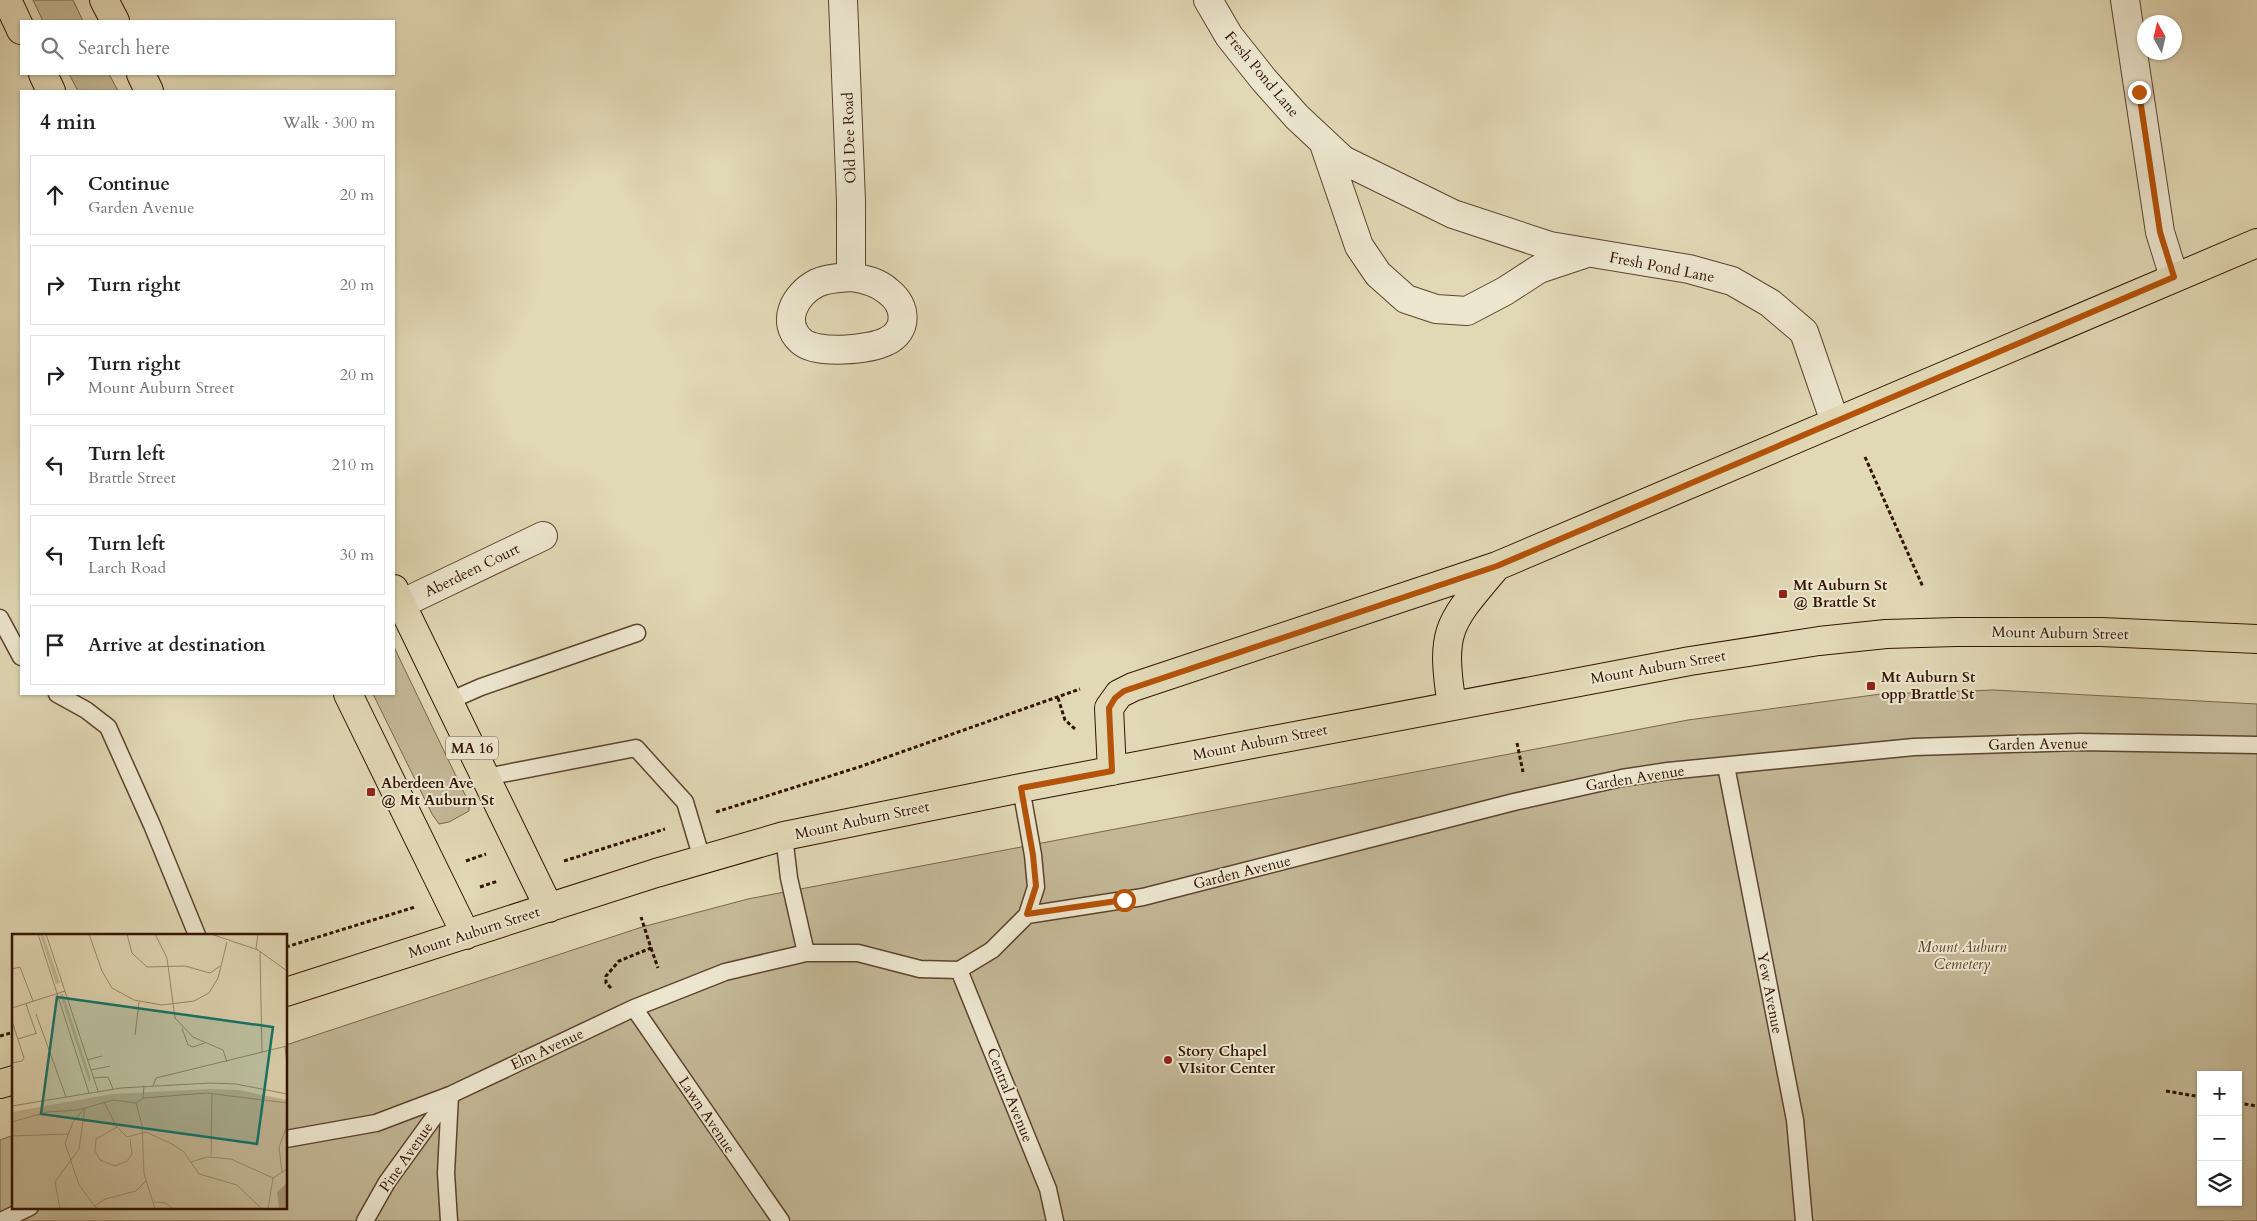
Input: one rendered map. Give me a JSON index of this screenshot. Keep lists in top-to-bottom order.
{
  "streets": {
    "main road": ["Mount Auburn Street", "MA 16"],
    "street": ["Fresh Pond Lane", "Old Dee Road", "Aberdeen Court"],
    "lane": [
      "Garden Avenue",
      "Yew Avenue",
      "Elm Avenue",
      "Central Avenue",
      "Lawn Avenue",
      "Pine Avenue"
    ]
  },
  "crossings": [
    ["Aberdeen Court", "MA 16"],
    ["Mount Auburn Street", "MA 16"],
    ["Garden Avenue", "Yew Avenue"],
    ["Elm Avenue", "Central Avenue"],
    ["Elm Avenue", "Lawn Avenue"],
    ["Elm Avenue", "Pine Avenue"]
  ],
  "parks": ["Mount Auburn Cemetery"],
  "places": {
    "transit": ["Mt Auburn St @ Brattle St", "Mt Auburn St opp Brattle St", "Aberdeen Ave @ Mt Auburn St"],
    "other": ["Story Chapel VIsitor Center"]
  },
  "north": "top",
  "page": {
    "search": "Search here",
    "heading": ["4 min", "Walk · 300 m"],
    "list": [
      ["Continue", "Garden Avenue", "20 m"],
      ["Turn right", "20 m"],
      ["Turn right", "Mount Auburn Street", "20 m"],
      ["Turn left", "Brattle Street", "210 m"],
      ["Turn left", "Larch Road", "30 m"],
      "Arrive at destination"
    ],
    "map_buttons": ["+", "−"]
  }
}
